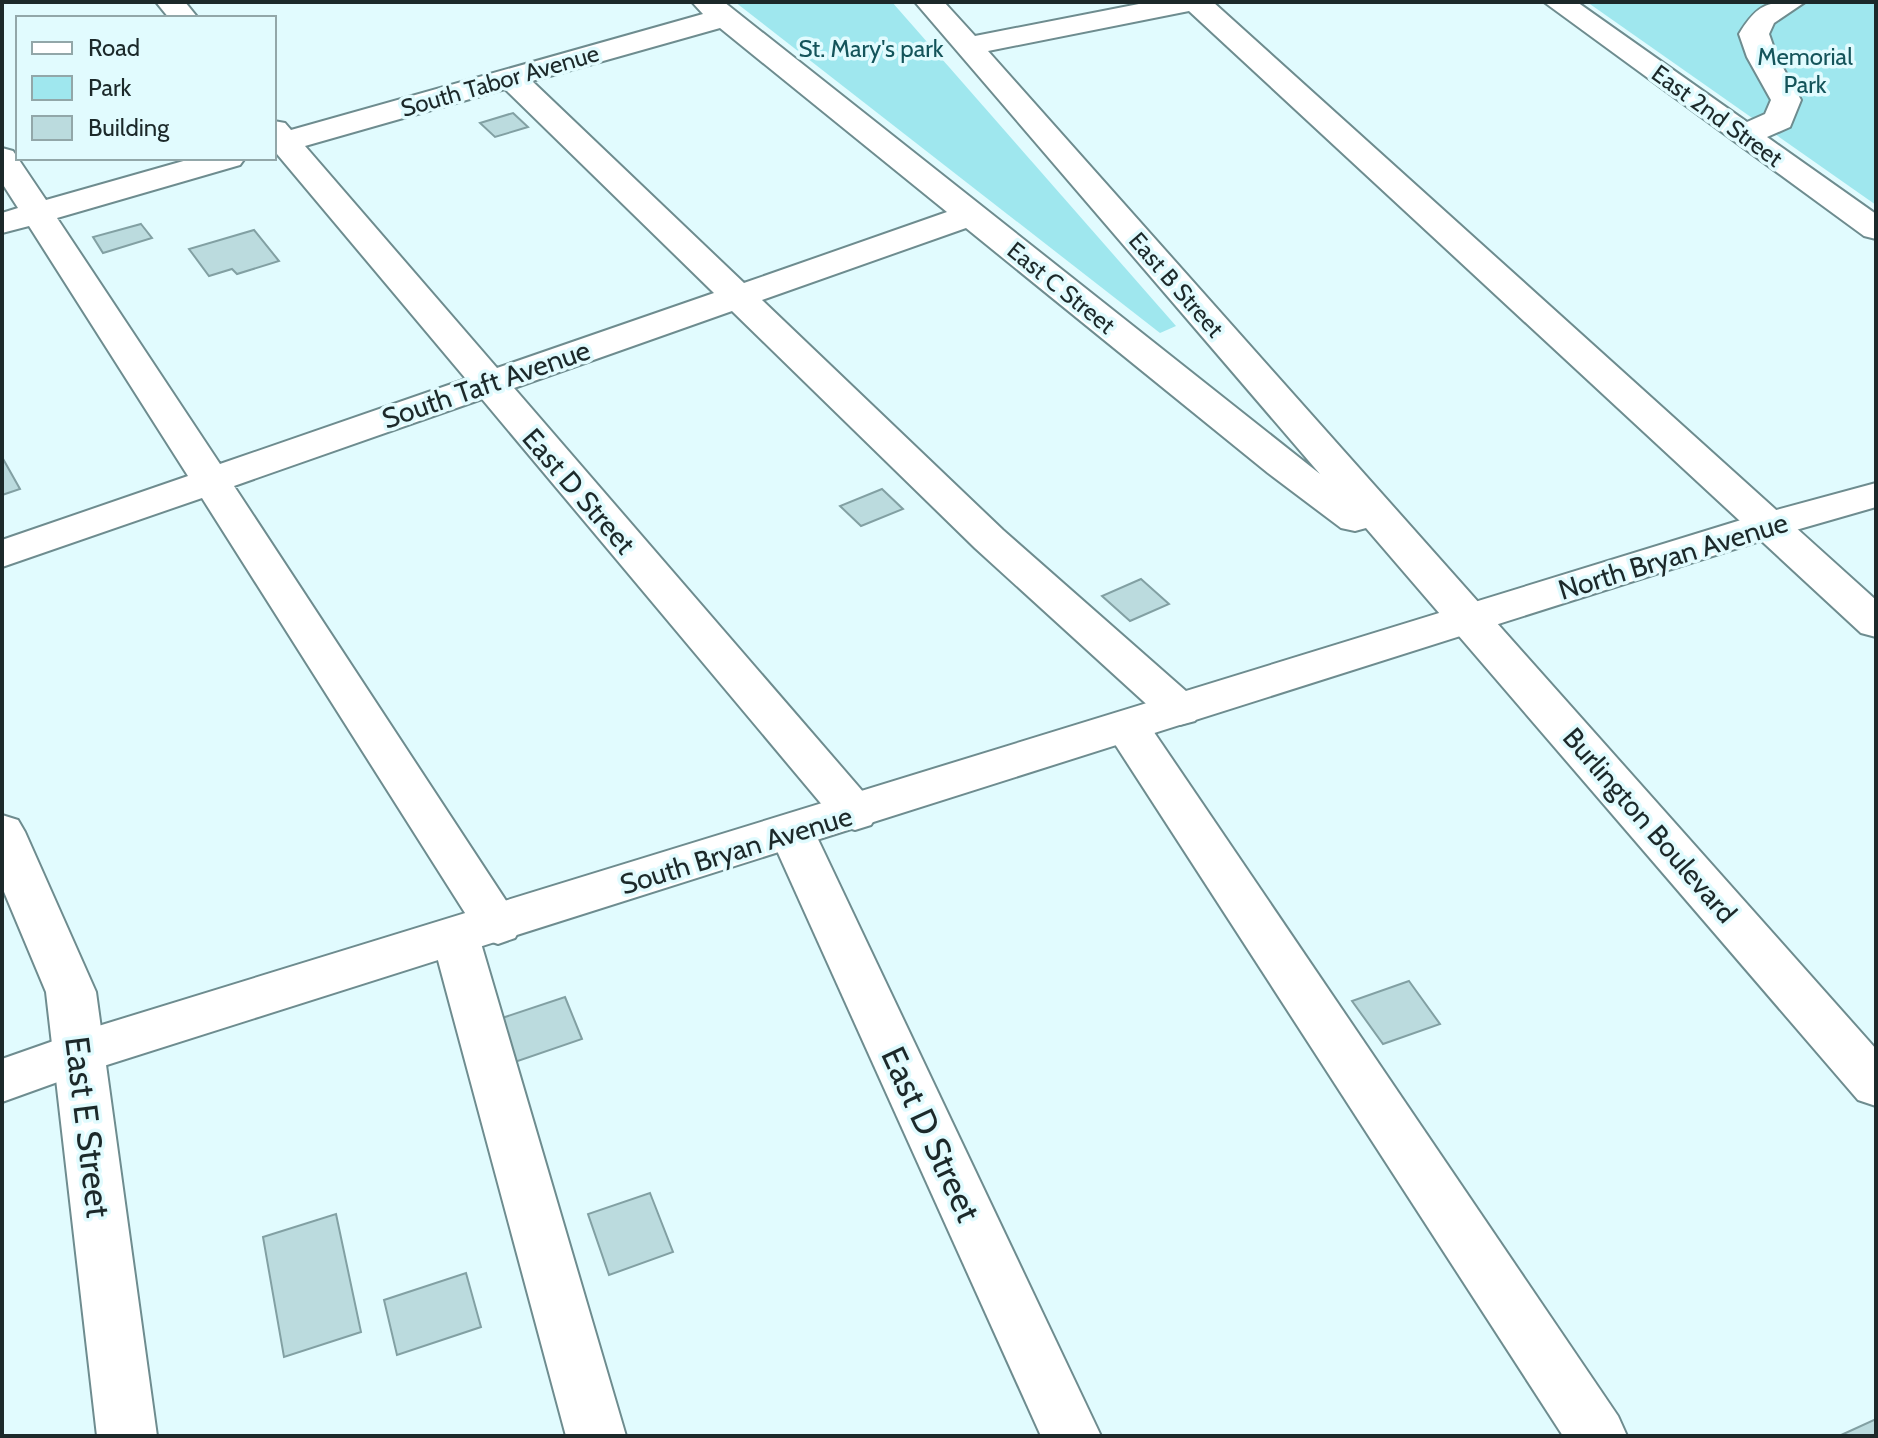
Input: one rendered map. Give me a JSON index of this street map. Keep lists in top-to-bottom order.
{
  "streets": {
    "street": [
      "South Tabor Avenue",
      "East 2nd Street",
      "East B Street",
      "East C Street",
      "South Taft Avenue",
      "East D Street",
      "North Bryan Avenue",
      "Burlington Boulevard",
      "South Bryan Avenue",
      "East E Street"
    ]
  },
  "crossings": [
    ["South Tabor Avenue", "East C Street"],
    ["South Tabor Avenue", "East D Street"],
    ["East B Street", "East C Street"],
    ["East B Street", "Burlington Boulevard"],
    ["East C Street", "South Taft Avenue"],
    ["East C Street", "Burlington Boulevard"],
    ["South Taft Avenue", "East D Street"],
    ["East D Street", "South Bryan Avenue"],
    ["North Bryan Avenue", "Burlington Boulevard"],
    ["North Bryan Avenue", "South Bryan Avenue"],
    ["Burlington Boulevard", "South Bryan Avenue"],
    ["South Bryan Avenue", "East E Street"]
  ],
  "parks": ["St. Mary's park", "Memorial Park"],
  "legend": ["Road", "Park", "Building"]
}
